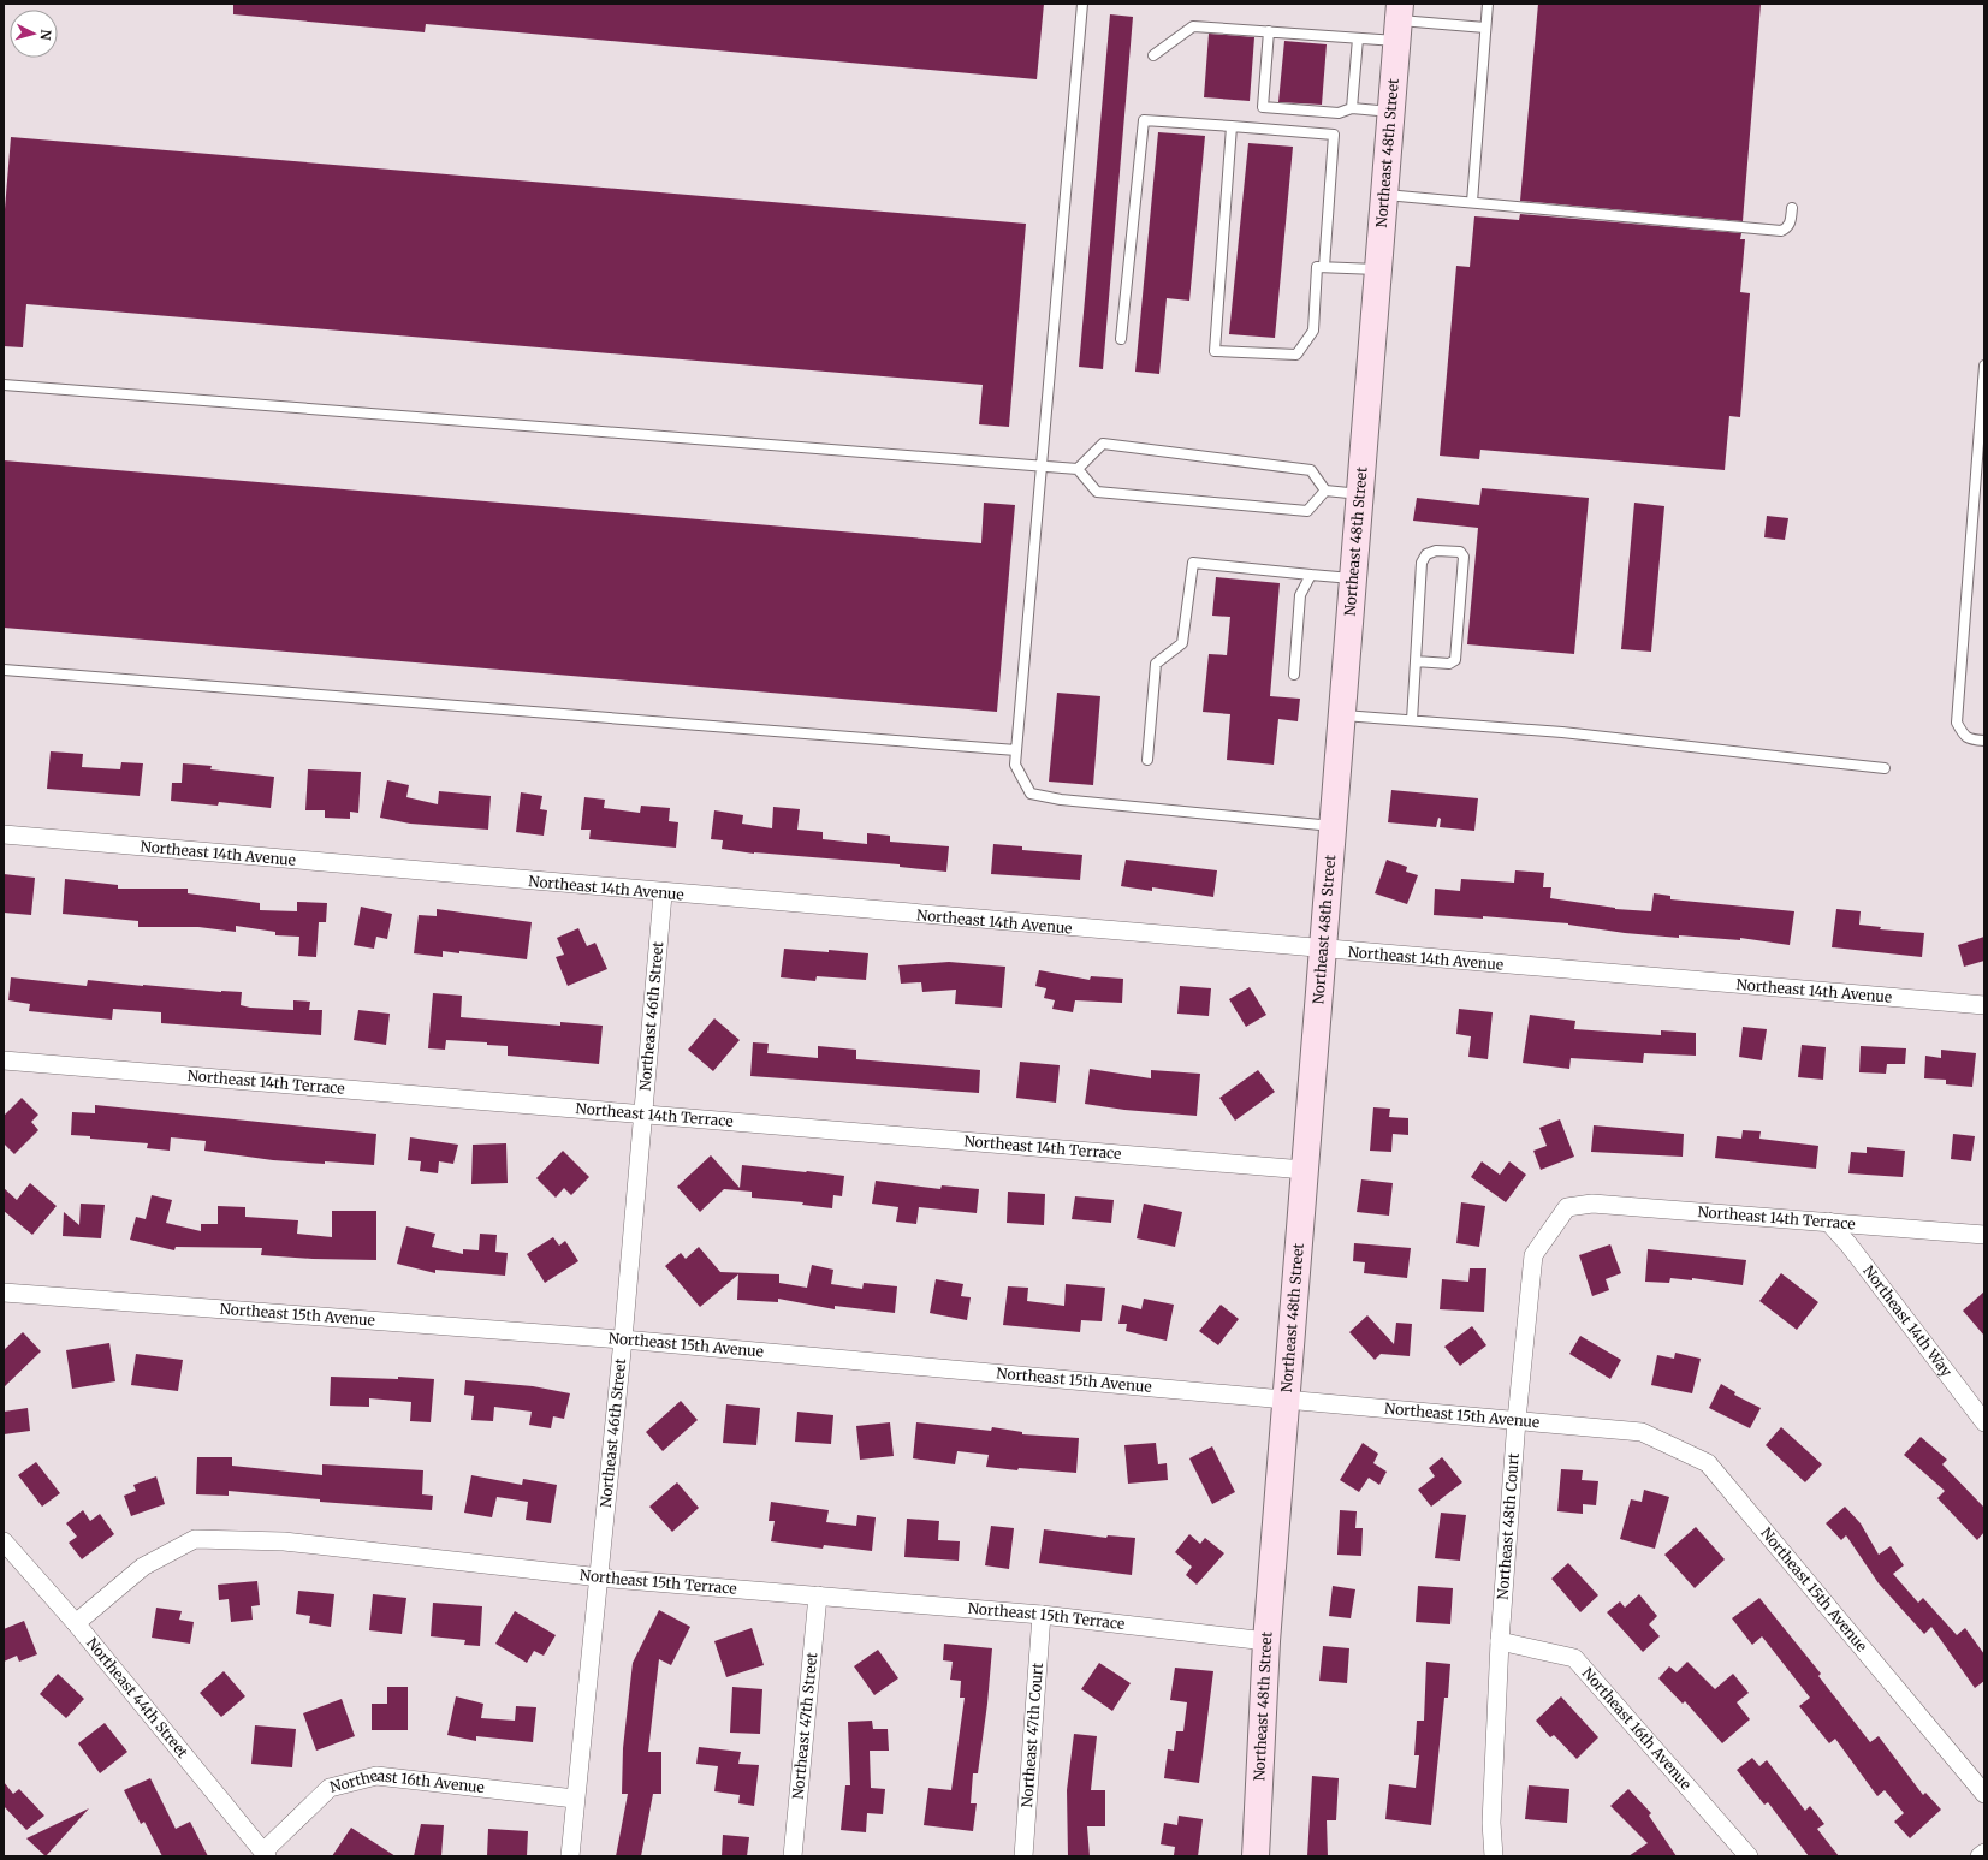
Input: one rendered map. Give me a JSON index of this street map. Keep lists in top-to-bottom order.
{
  "streets": {
    "street": [
      "Northeast 48th Street",
      "Northeast 14th Avenue",
      "Northeast 46th Street",
      "Northeast 14th Terrace",
      "Northeast 15th Avenue",
      "Northeast 14th Way",
      "Northeast 48th Court",
      "Northeast 15th Terrace",
      "Northeast 44th Street",
      "Northeast 47th Street",
      "Northeast 16th Avenue",
      "Northeast 47th Court"
    ]
  },
  "crossings": [
    ["Northeast 48th Street", "Northeast 14th Avenue"],
    ["Northeast 48th Street", "Northeast 14th Terrace"],
    ["Northeast 48th Street", "Northeast 15th Avenue"],
    ["Northeast 48th Street", "Northeast 15th Terrace"],
    ["Northeast 14th Avenue", "Northeast 46th Street"],
    ["Northeast 46th Street", "Northeast 14th Terrace"],
    ["Northeast 46th Street", "Northeast 15th Avenue"],
    ["Northeast 46th Street", "Northeast 15th Terrace"],
    ["Northeast 46th Street", "Northeast 16th Avenue"],
    ["Northeast 14th Terrace", "Northeast 14th Way"],
    ["Northeast 14th Terrace", "Northeast 48th Court"],
    ["Northeast 15th Avenue", "Northeast 48th Court"],
    ["Northeast 48th Court", "Northeast 16th Avenue"],
    ["Northeast 15th Terrace", "Northeast 44th Street"],
    ["Northeast 15th Terrace", "Northeast 47th Street"],
    ["Northeast 15th Terrace", "Northeast 47th Court"],
    ["Northeast 44th Street", "Northeast 16th Avenue"]
  ],
  "north": "right"
}
